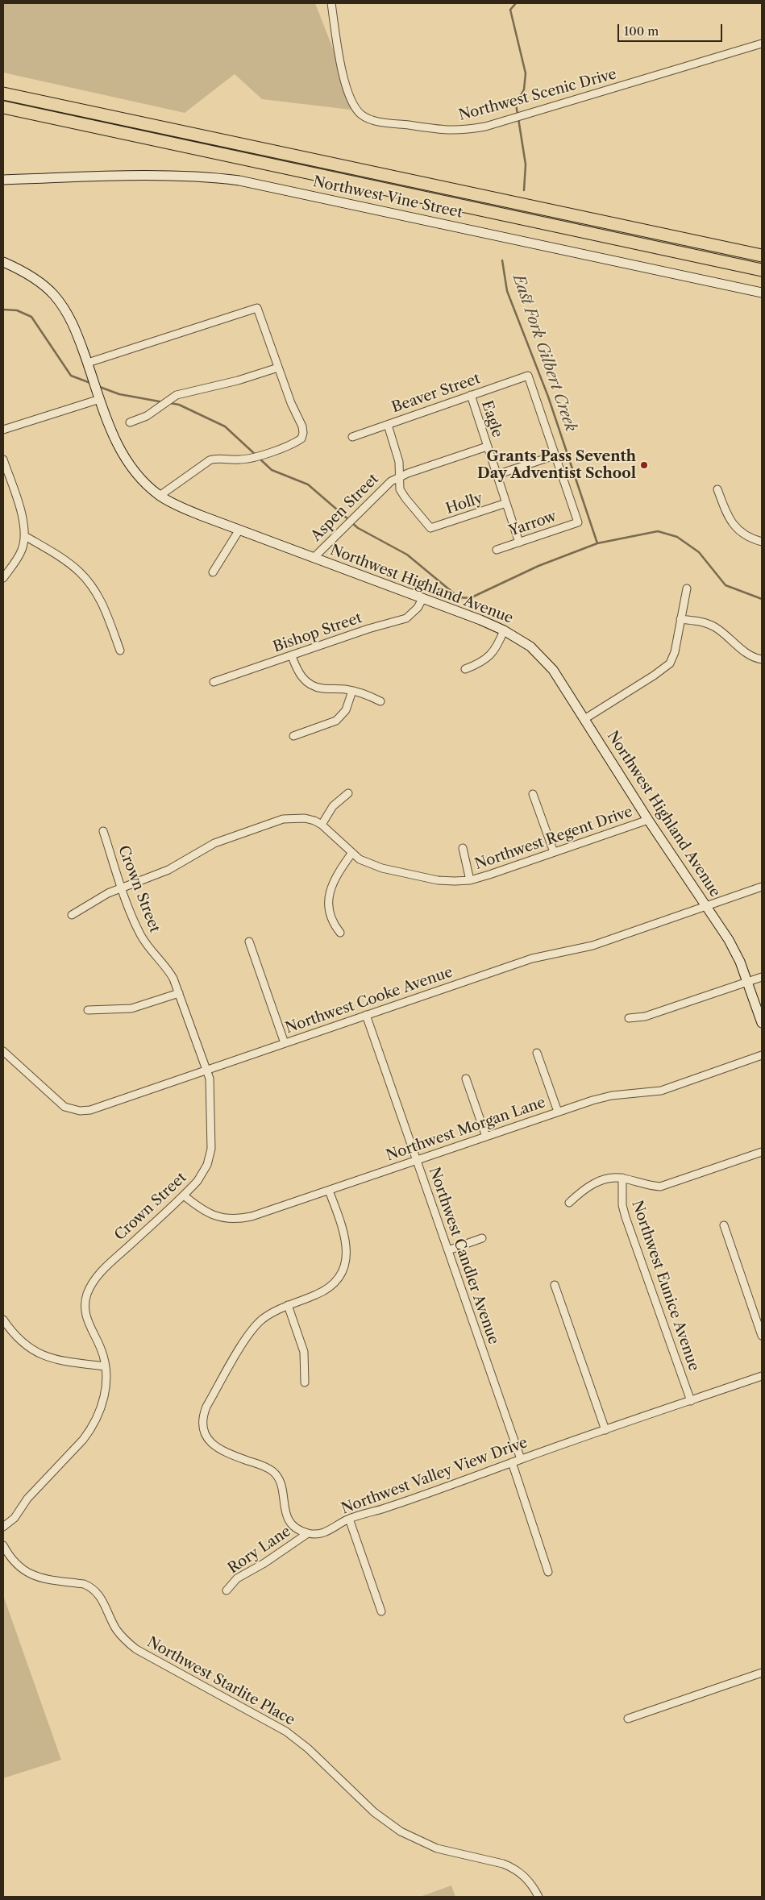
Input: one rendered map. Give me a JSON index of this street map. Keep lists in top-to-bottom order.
{
  "streets": {
    "main road": ["Northwest Vine Street", "Northwest Highland Avenue"],
    "street": [
      "Northwest Scenic Drive",
      "Beaver Street",
      "Eagle",
      "Holly",
      "Aspen Street",
      "Yarrow",
      "Bishop Street",
      "Northwest Regent Drive",
      "Crown Street",
      "Northwest Cooke Avenue",
      "Northwest Morgan Lane",
      "Northwest Candler Avenue",
      "Northwest Eunice Avenue",
      "Northwest Valley View Drive",
      "Rory Lane",
      "Northwest Starlite Place"
    ]
  },
  "crossings": [
    ["Beaver Street", "Eagle"],
    ["Beaver Street", "Yarrow"],
    ["Eagle", "Holly"],
    ["Eagle", "Aspen Street"],
    ["Eagle", "Yarrow"],
    ["Holly", "Aspen Street"],
    ["Aspen Street", "Northwest Highland Avenue"],
    ["Northwest Highland Avenue", "Bishop Street"],
    ["Northwest Highland Avenue", "Northwest Regent Drive"],
    ["Northwest Highland Avenue", "Northwest Cooke Avenue"],
    ["Northwest Regent Drive", "Crown Street"],
    ["Crown Street", "Northwest Cooke Avenue"],
    ["Crown Street", "Northwest Morgan Lane"],
    ["Northwest Cooke Avenue", "Northwest Candler Avenue"],
    ["Northwest Morgan Lane", "Northwest Candler Avenue"],
    ["Northwest Candler Avenue", "Northwest Valley View Drive"],
    ["Northwest Eunice Avenue", "Northwest Valley View Drive"],
    ["Northwest Valley View Drive", "Rory Lane"]
  ],
  "water": ["East Fork Gilbert Creek"],
  "places": ["Grants Pass Seventh Day Adventist School"],
  "scale_bar": "100 m"
}
